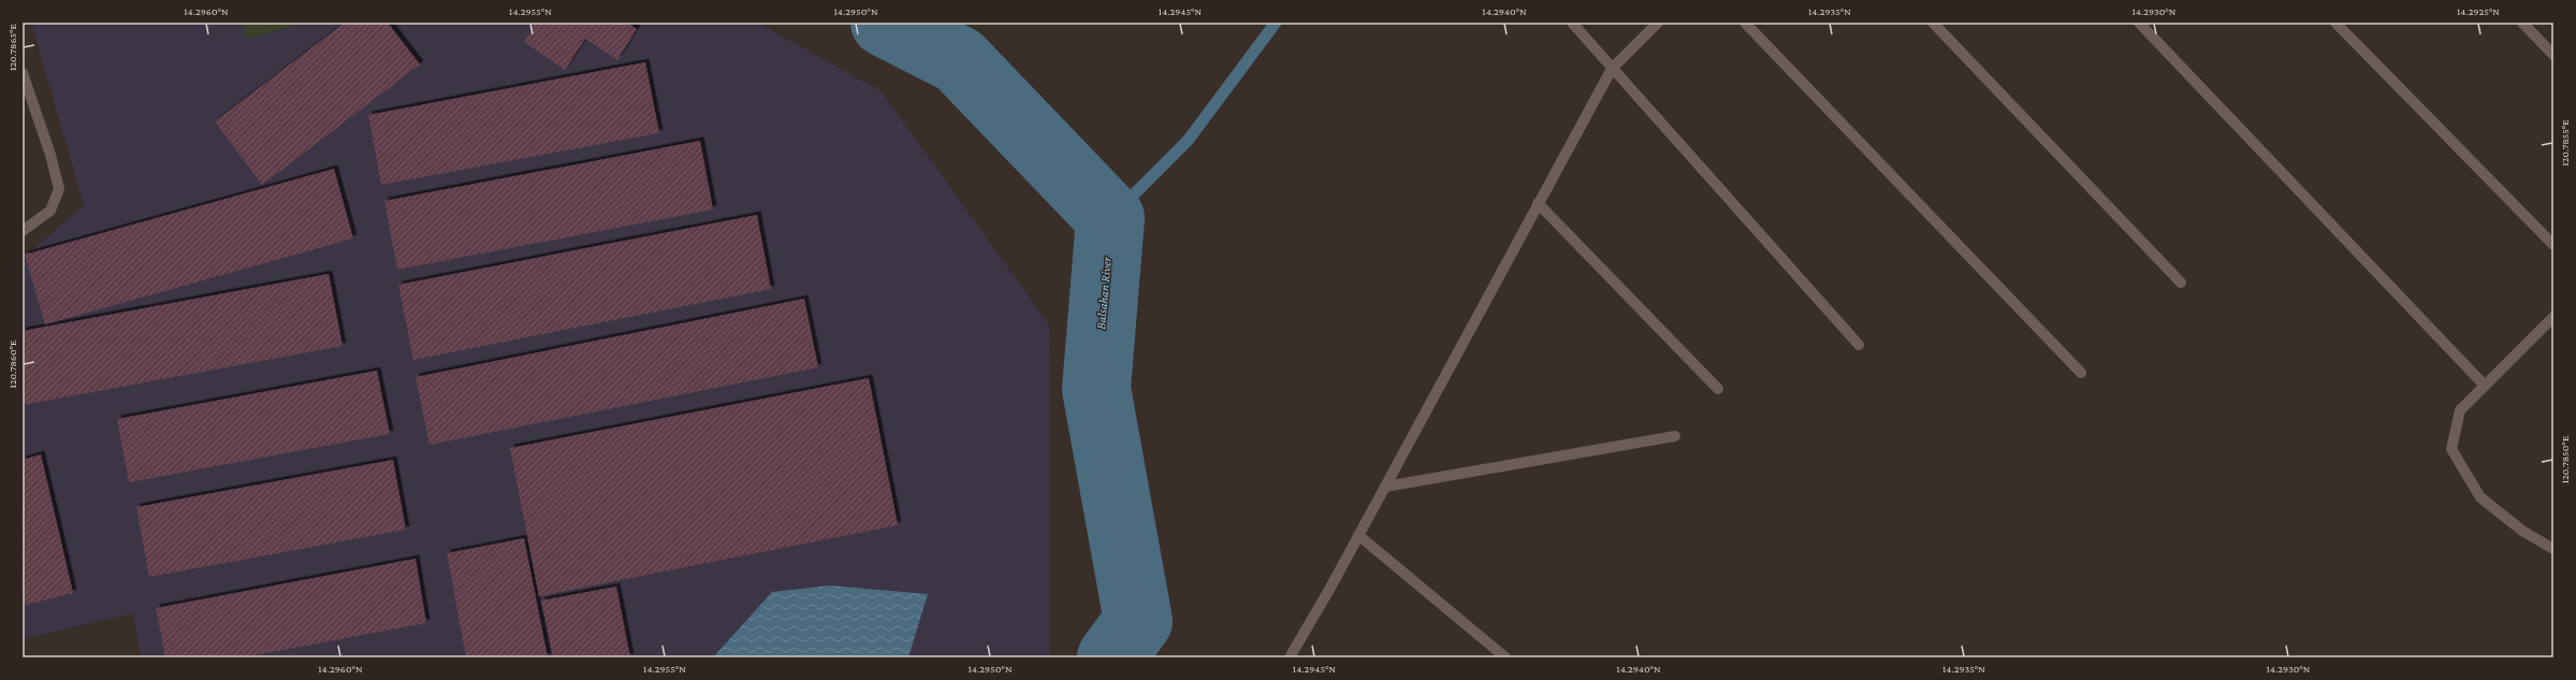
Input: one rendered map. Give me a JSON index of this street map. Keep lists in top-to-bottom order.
{
  "water": ["Balsahan River"],
  "coordinates": [
    "14.2960°N",
    "14.2955°N",
    "14.2950°N",
    "14.2945°N",
    "14.2940°N",
    "14.2935°N",
    "14.2930°N",
    "14.2925°N",
    "120.7865°E",
    "120.7855°E",
    "120.7860°E",
    "120.7850°E"
  ]
}
